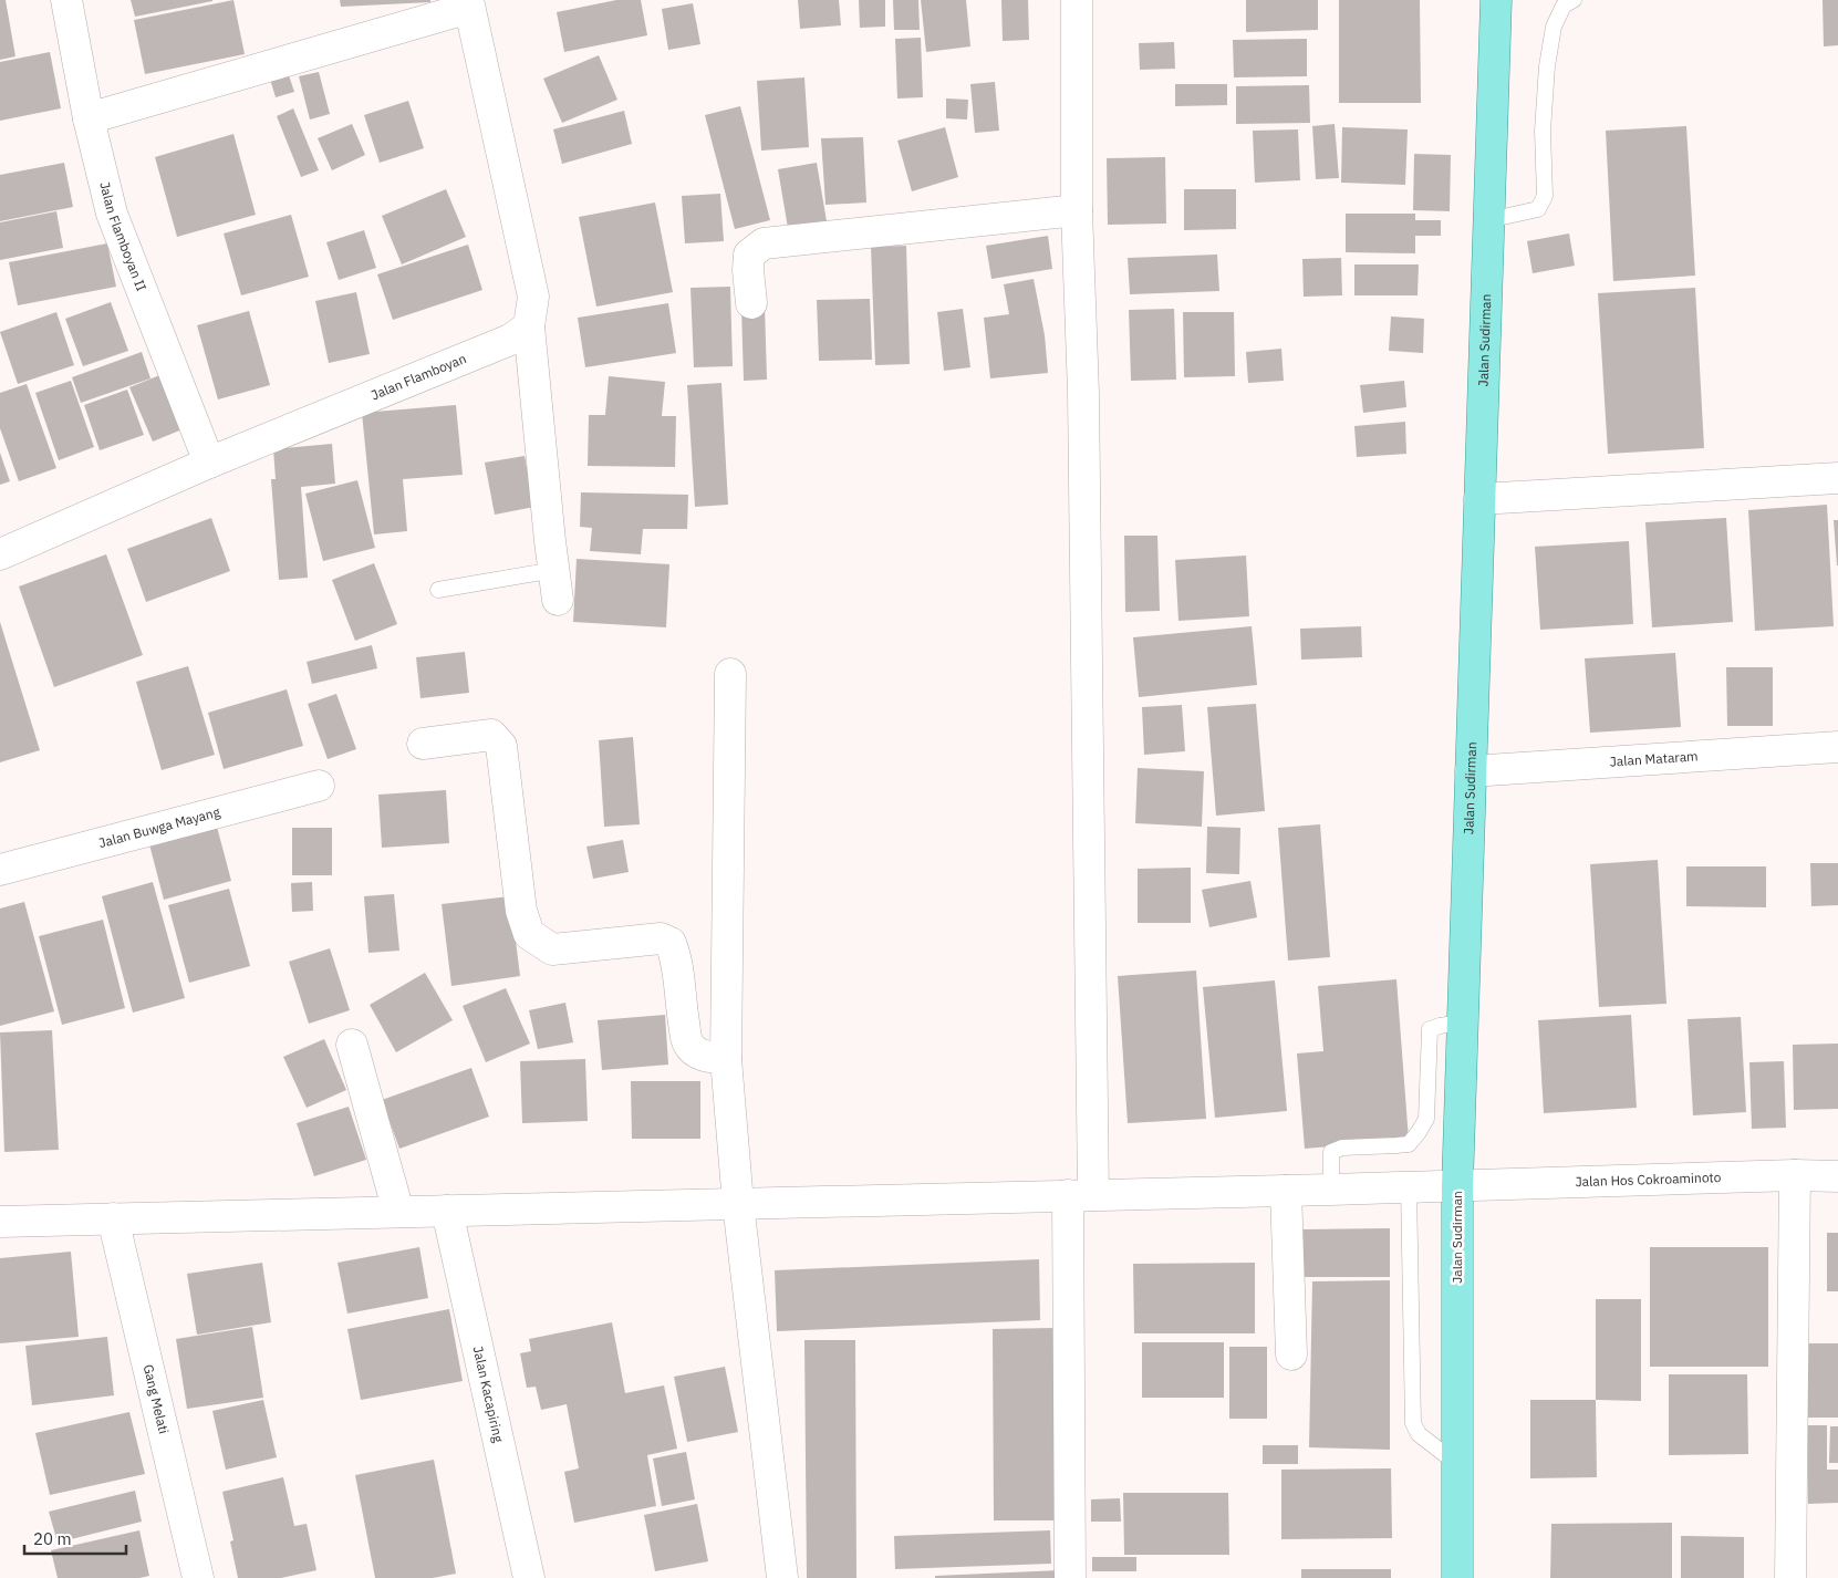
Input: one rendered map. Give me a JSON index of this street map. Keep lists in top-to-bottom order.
{
  "streets": {
    "main road": ["Jalan Sudirman"],
    "street": [
      "Jalan Flamboyan II",
      "Jalan Flamboyan",
      "Jalan Mataram",
      "Jalan Buwga Mayang",
      "Jalan Hos Cokroaminoto",
      "Jalan Kacapiring",
      "Gang Melati"
    ]
  },
  "crossings": [
    ["Jalan Flamboyan II", "Jalan Flamboyan"],
    ["Jalan Sudirman", "Jalan Mataram"],
    ["Jalan Sudirman", "Jalan Hos Cokroaminoto"],
    ["Jalan Hos Cokroaminoto", "Jalan Kacapiring"],
    ["Jalan Hos Cokroaminoto", "Gang Melati"]
  ],
  "scale_bar": "20 m"
}
